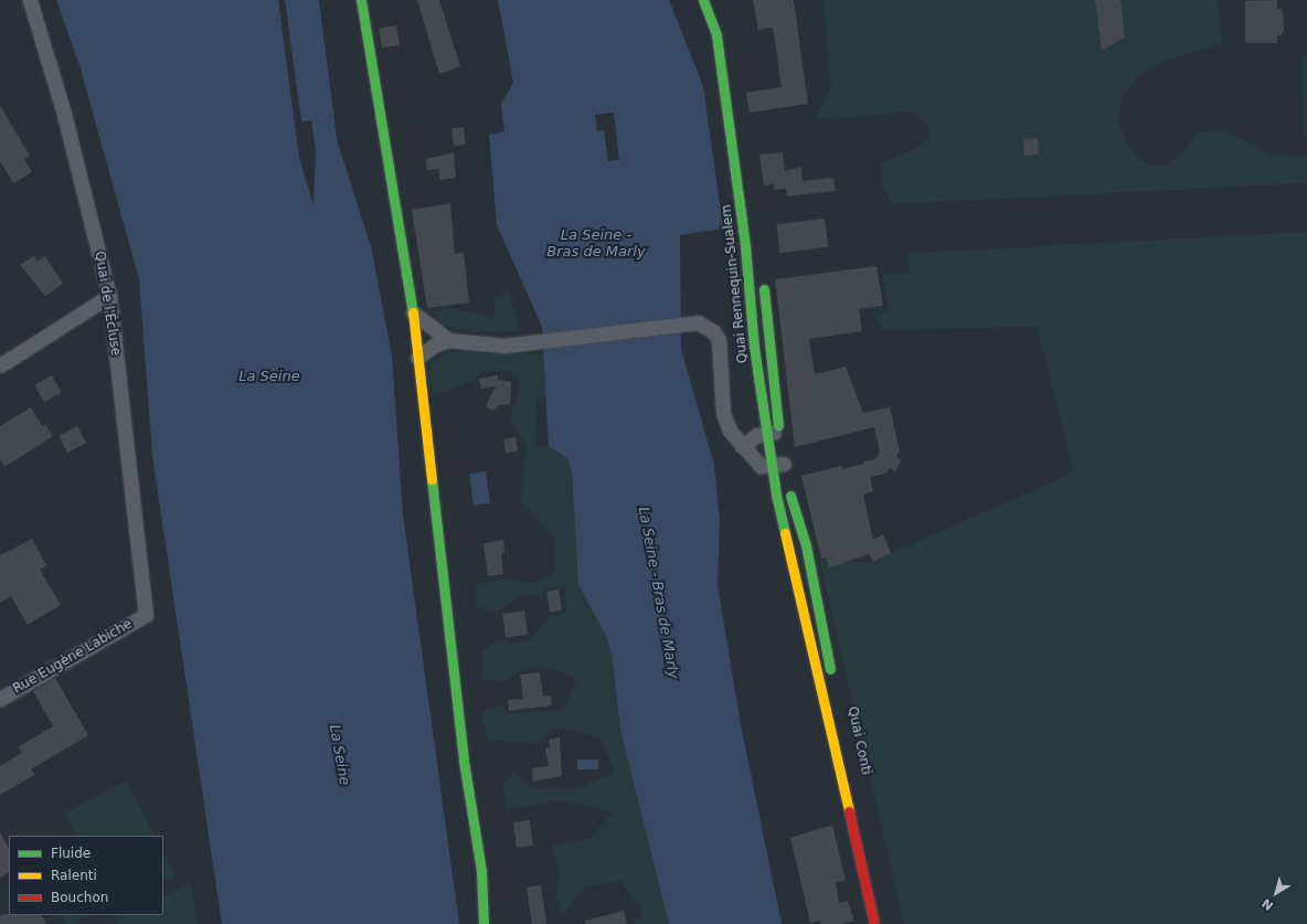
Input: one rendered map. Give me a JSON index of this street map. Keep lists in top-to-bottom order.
{
  "streets": {
    "main road": ["Quai Rennequin-Sualem", "Quai Conti"],
    "street": ["Quai de l'Écluse", "Rue Eugène Labiche"]
  },
  "crossings": [
    ["Quai Rennequin-Sualem", "Quai Conti"],
    ["Quai de l'Écluse", "Rue Eugène Labiche"]
  ],
  "water": ["La Seine - Bras de Marly", "La Seine"],
  "legend": ["Fluide", "Ralenti", "Bouchon"],
  "north": "bottom left"
}
